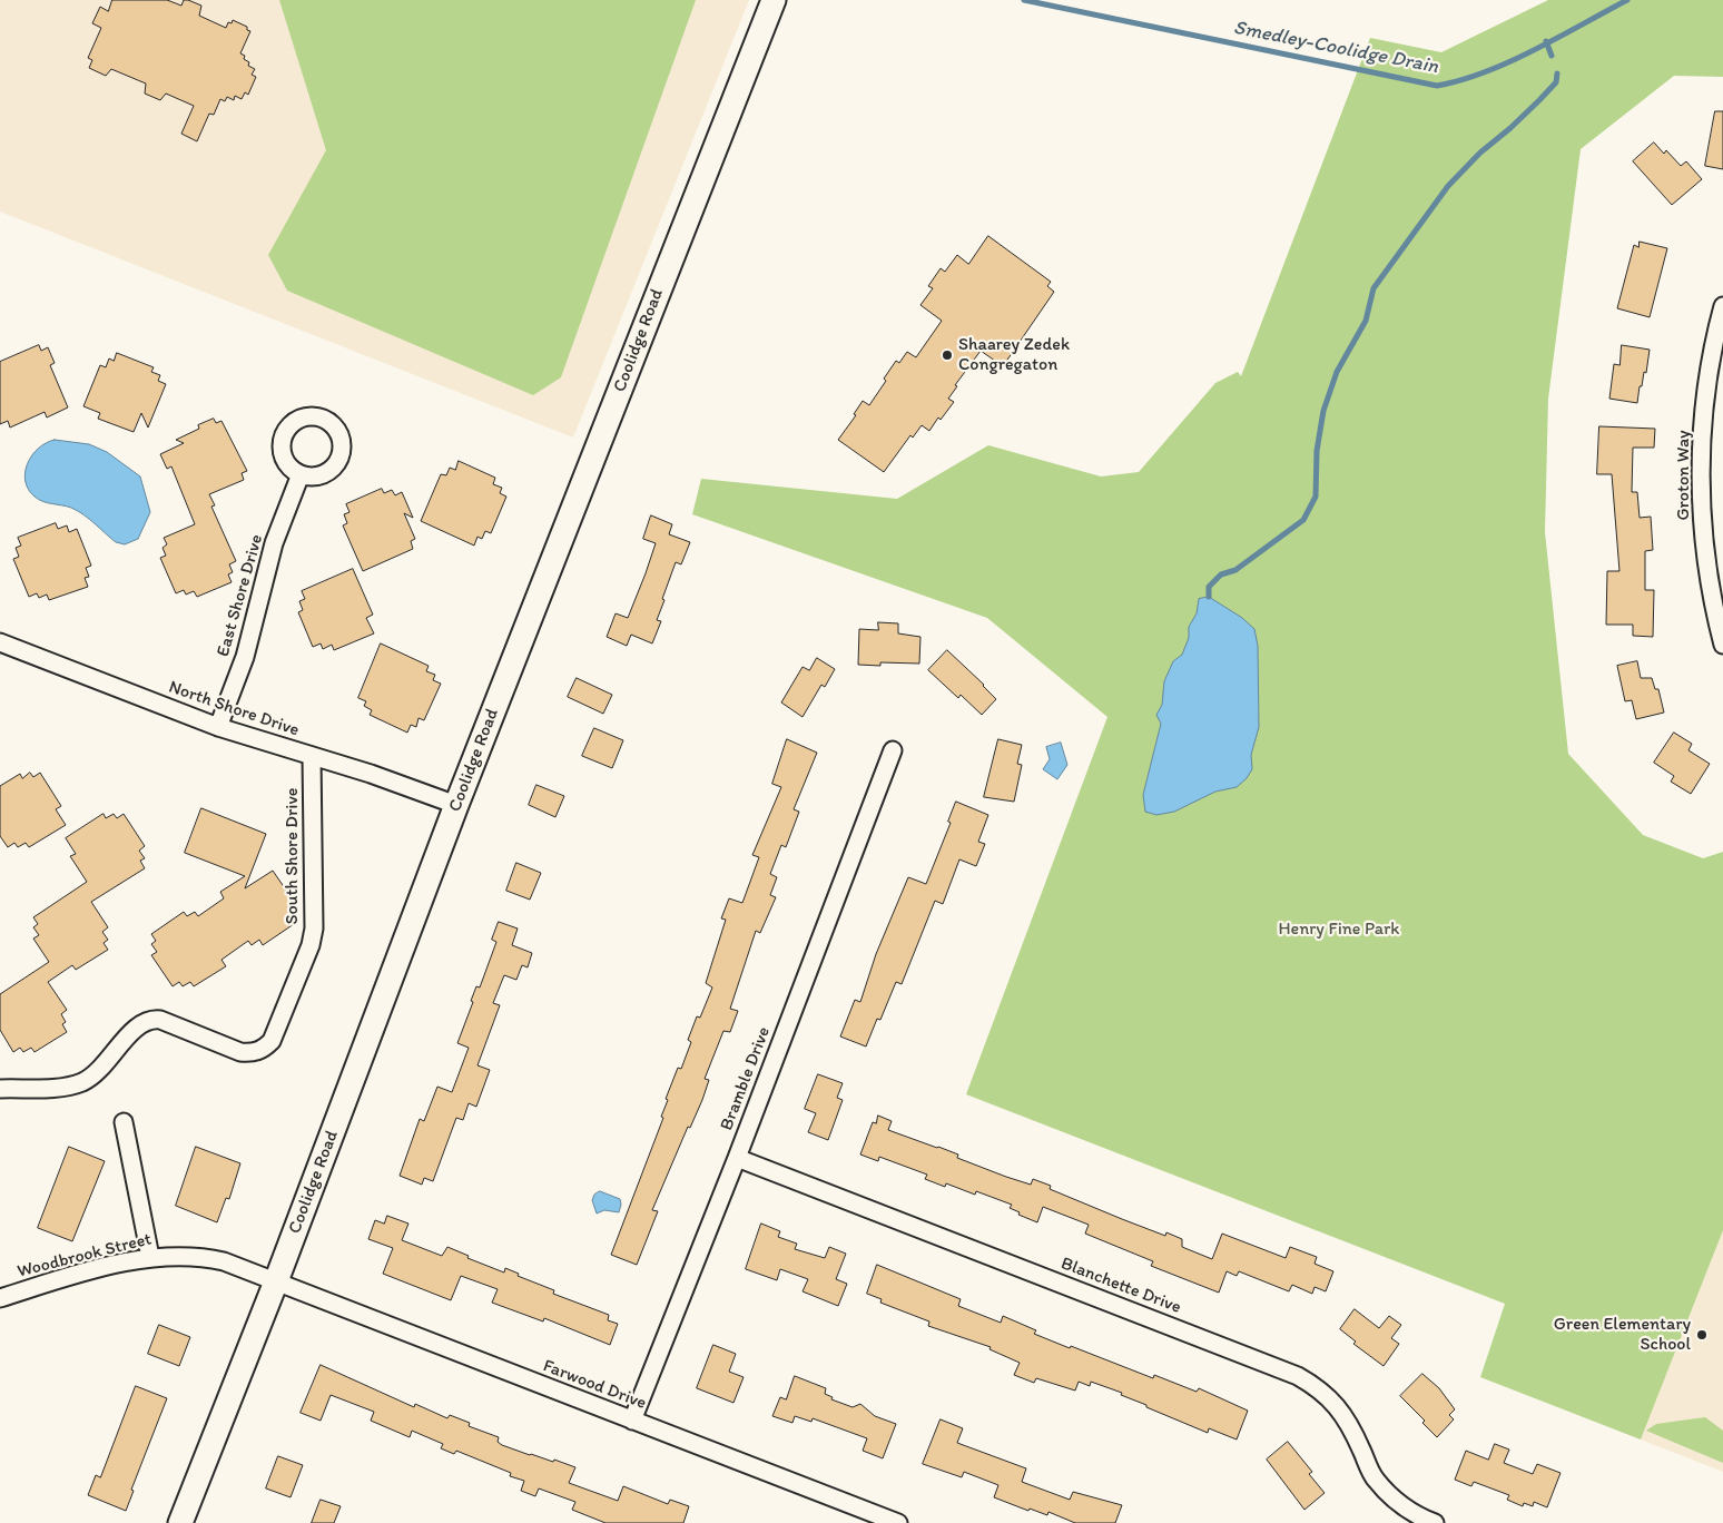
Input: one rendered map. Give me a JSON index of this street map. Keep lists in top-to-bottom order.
{
  "streets": {
    "street": [
      "Coolidge Road",
      "Groton Way",
      "East Shore Drive",
      "North Shore Drive",
      "South Shore Drive",
      "Bramble Drive",
      "Woodbrook Street",
      "Blanchette Drive",
      "Farwood Drive"
    ]
  },
  "crossings": [
    ["Coolidge Road", "North Shore Drive"],
    ["Coolidge Road", "Woodbrook Street"],
    ["Coolidge Road", "Farwood Drive"],
    ["East Shore Drive", "North Shore Drive"],
    ["North Shore Drive", "South Shore Drive"],
    ["Bramble Drive", "Blanchette Drive"],
    ["Bramble Drive", "Farwood Drive"],
    ["Woodbrook Street", "Farwood Drive"]
  ],
  "water": ["Smedley-Coolidge Drain"],
  "parks": ["Henry Fine Park"],
  "places": ["Shaarey Zedek Congregaton", "Green Elementary School"]
}
